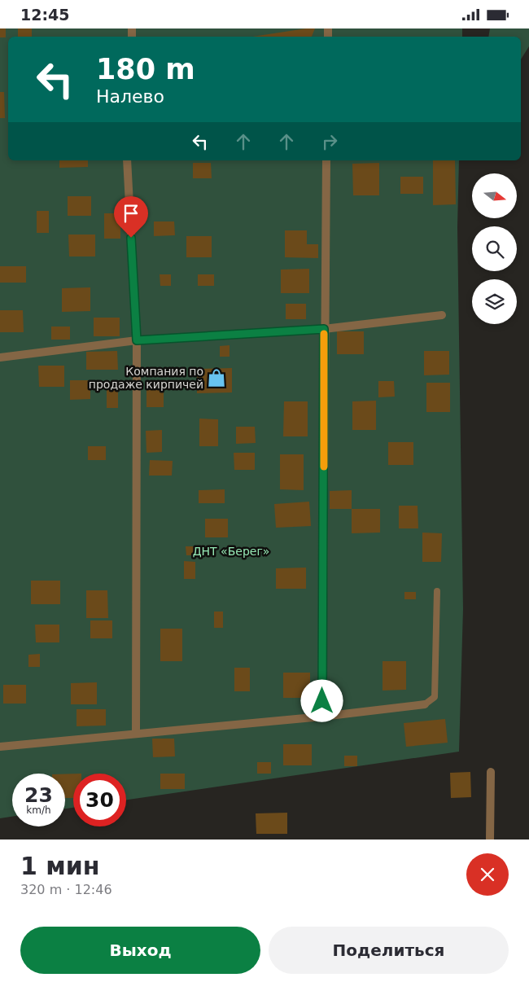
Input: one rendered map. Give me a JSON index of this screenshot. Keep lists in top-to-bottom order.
{
  "parks": ["ДНТ «Берег»"],
  "places": {
    "shop": ["Компания по продаже кирпичей"]
  },
  "north": "right",
  "page": {
    "status": "12:45",
    "turn": ["180 m", "Налево"],
    "speed": "23 km/h",
    "limit": "30",
    "heading": ["1 мин", "320 m · 12:46"],
    "buttons": ["Выход", "Поделиться"]
  }
}
